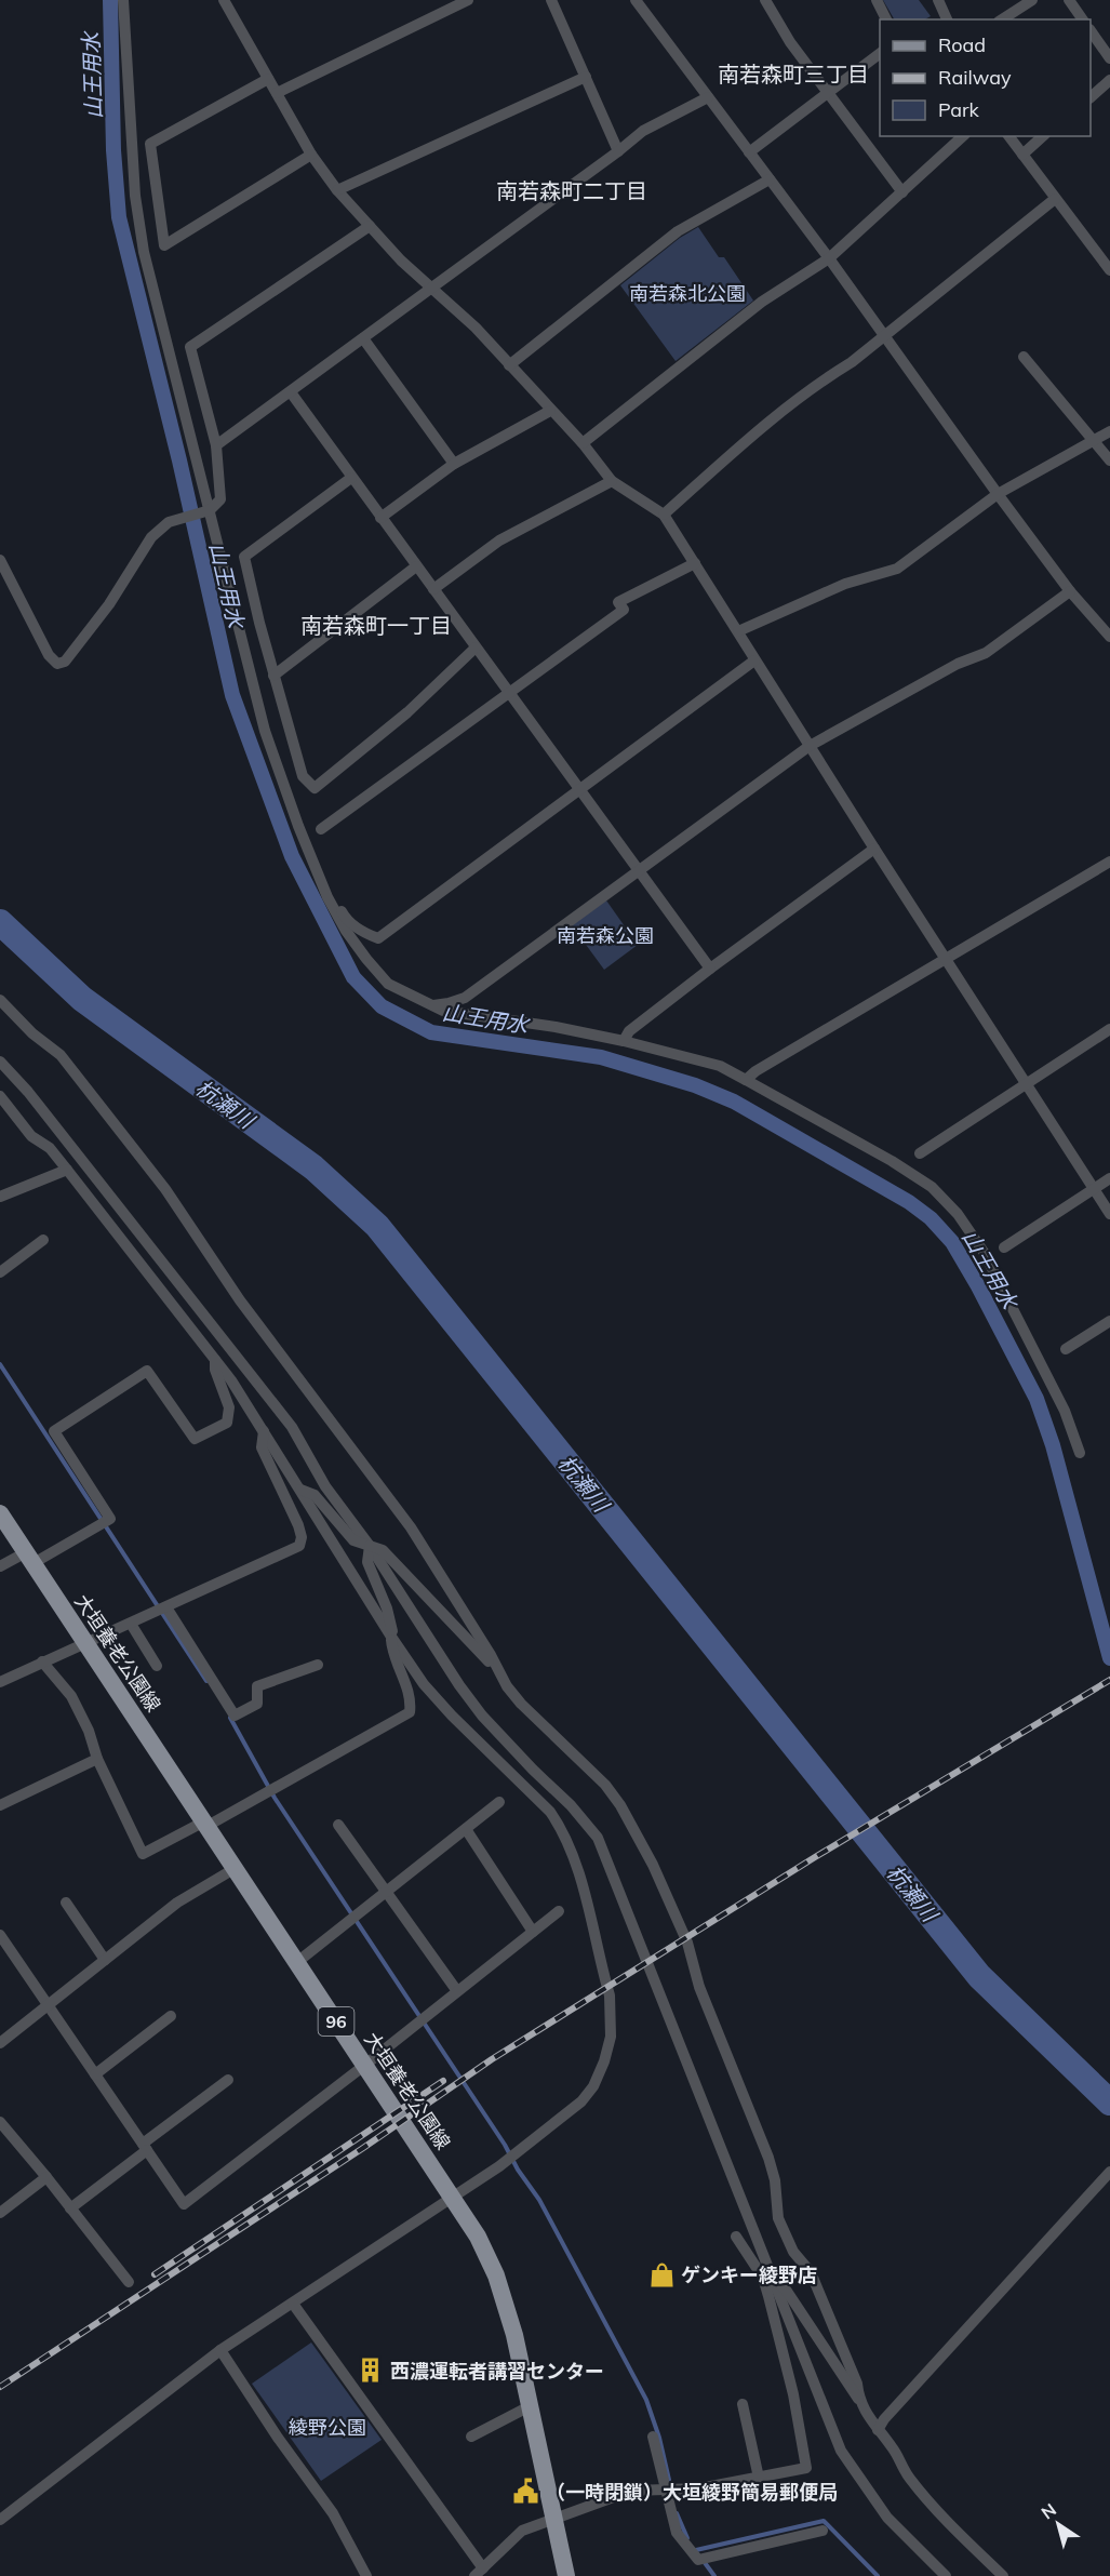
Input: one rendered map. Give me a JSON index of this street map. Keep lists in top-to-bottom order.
{
  "streets": {
    "main road": ["大垣養老公園線", "96"]
  },
  "districts": ["南若森町三丁目", "南若森町二丁目", "南若森町一丁目"],
  "water": ["山王用水", "杭瀬川"],
  "parks": ["南若森北公園", "南若森公園", "綾野公園"],
  "places": {
    "shop": ["ゲンキー綾野店"],
    "building": ["西濃運転者講習センター"],
    "public building": ["（一時閉鎖）大垣綾野簡易郵便局"]
  },
  "legend": ["Road", "Railway", "Park"],
  "north": "top left"
}
